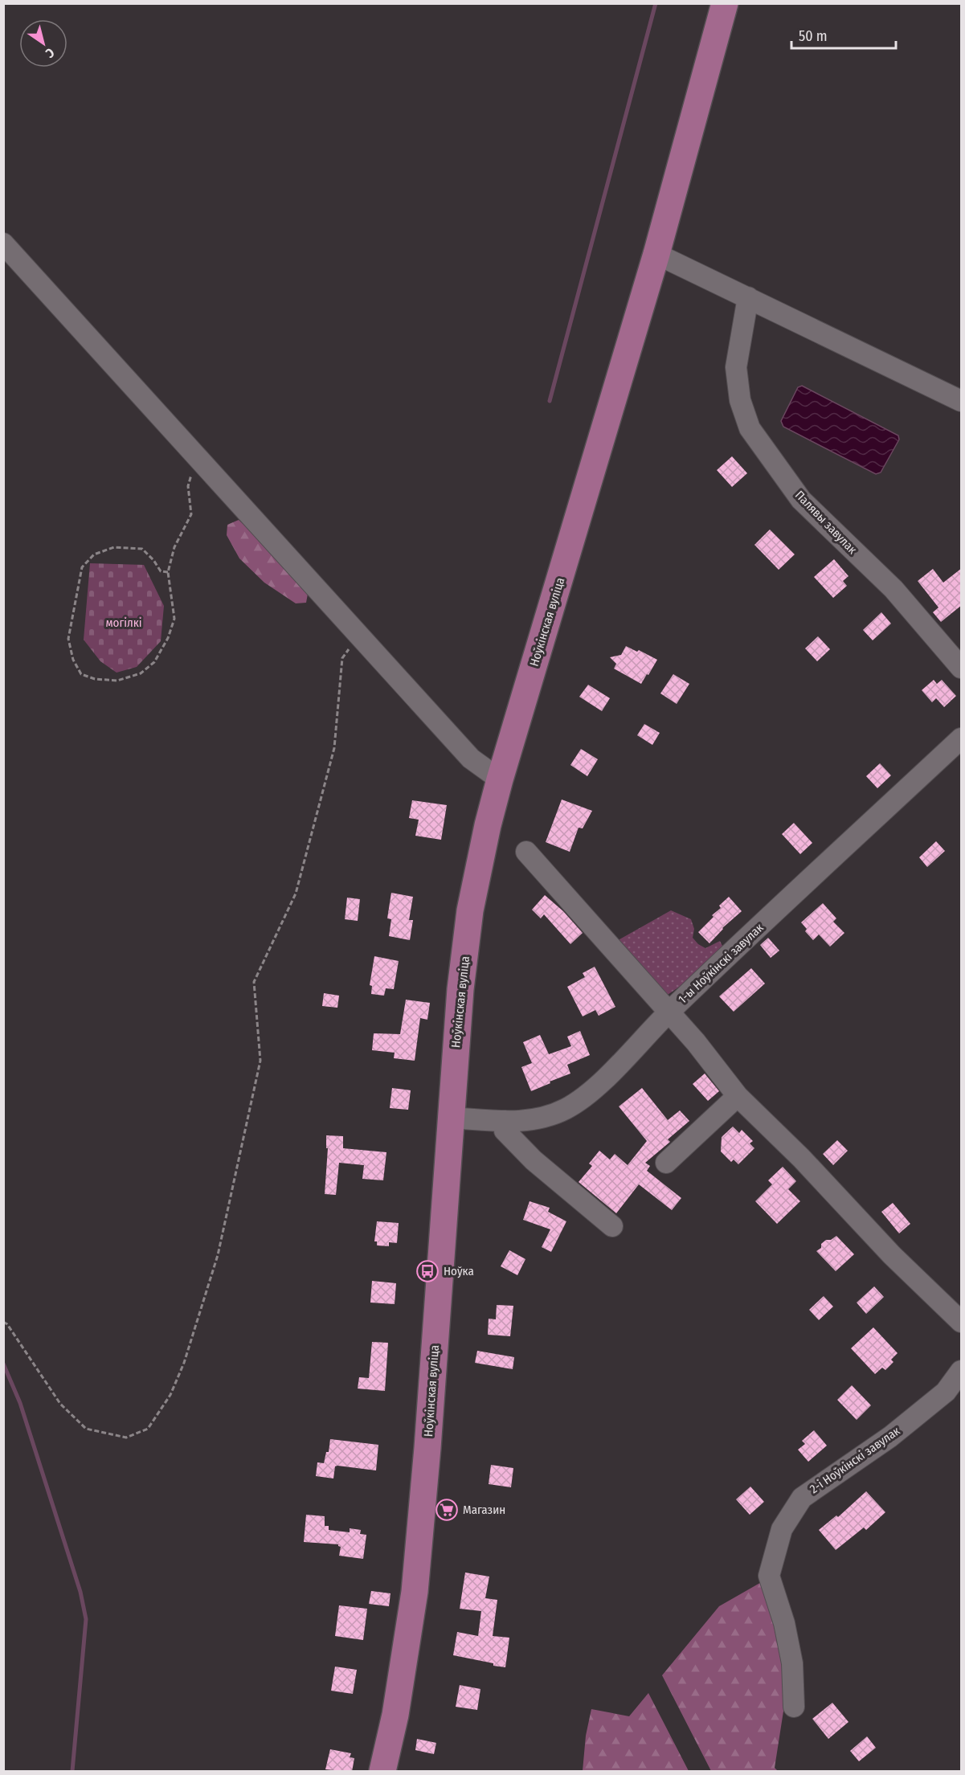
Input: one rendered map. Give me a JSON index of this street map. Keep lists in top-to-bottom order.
{
  "streets": {
    "main road": ["Ноўкінская вуліца"],
    "street": ["Палявы завулак", "1-ы Ноўкінскі завулак", "2-і Ноўкінскі завулак"]
  },
  "crossings": [
    ["Ноўкінская вуліца", "1-ы Ноўкінскі завулак"]
  ],
  "parks": ["могілкі"],
  "places": {
    "bus stop": ["Ноўка"],
    "supermarket": ["Магазин"]
  },
  "scale_bar": "50 m",
  "north": "bottom right"
}
